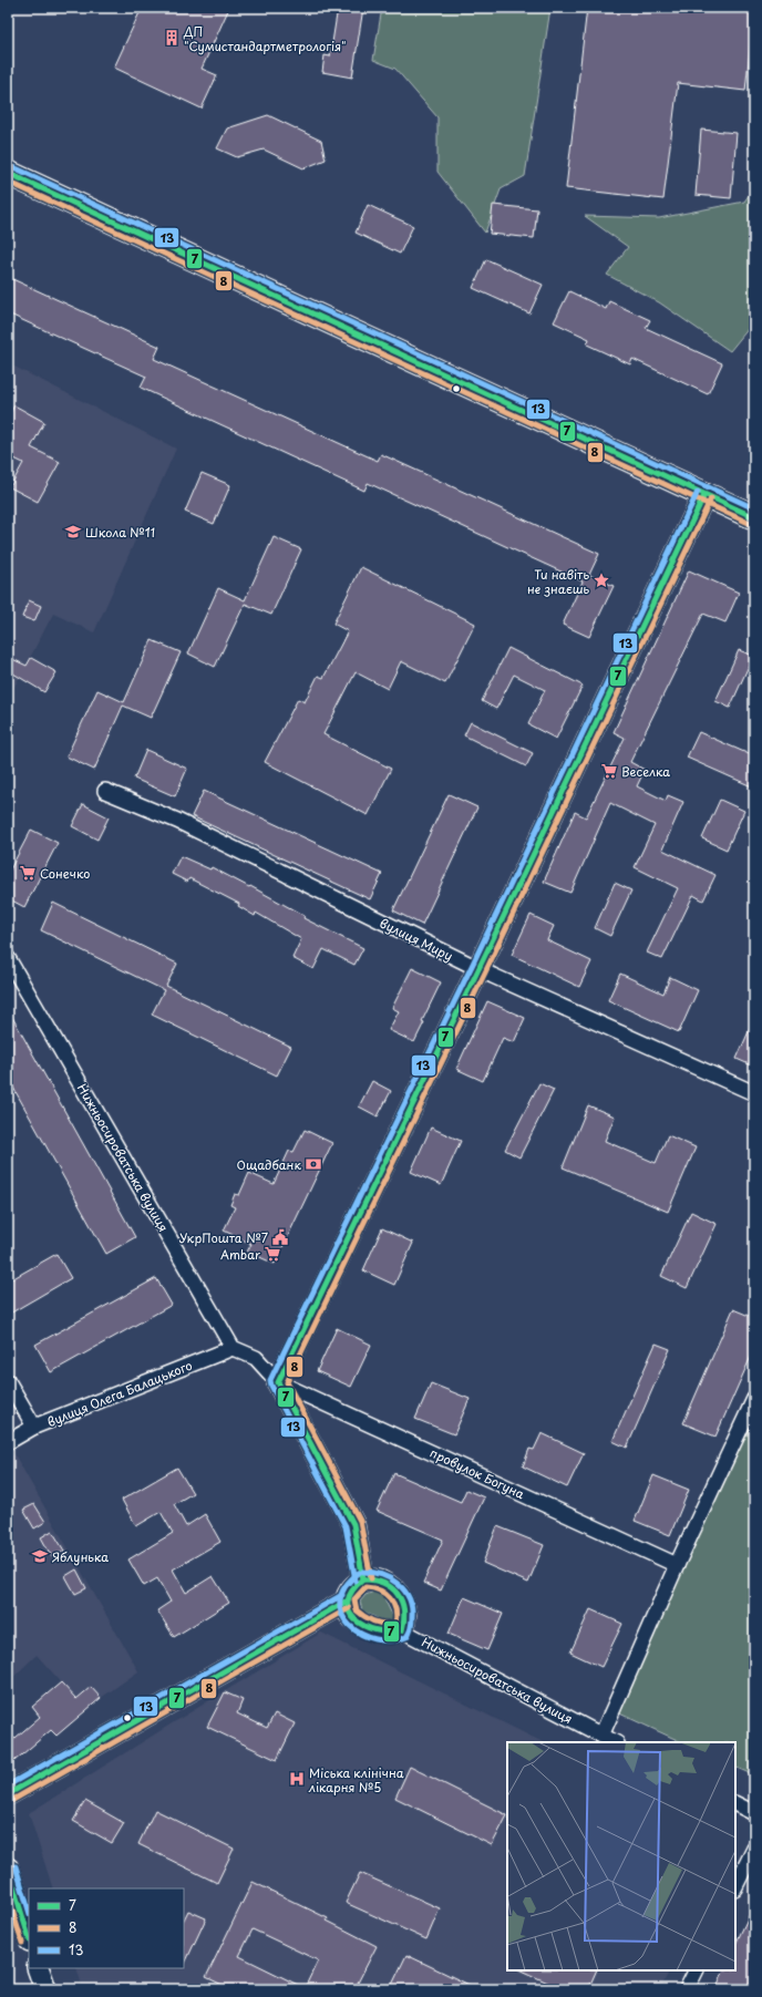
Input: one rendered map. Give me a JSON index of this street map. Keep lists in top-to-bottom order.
{
  "streets": {
    "main road": ["Нижньосироватська вулиця"],
    "street": ["вулиця Миру", "вулиця Олега Балацького", "провулок Богуна"]
  },
  "crossings": [
    ["Нижньосироватська вулиця", "вулиця Олега Балацького"]
  ],
  "places": {
    "building": ["ДП \"Сумистандартметрологія\""],
    "school or university": ["Школа №11", "Яблунька"],
    "place": ["Ти навіть не знаєшь"],
    "supermarket": ["Веселка", "Сонечко", "Ambar"],
    "bank": ["Ощадбанк"],
    "public building": ["УкрПошта №7"],
    "hospital": ["Міська клінічна лікарня №5"]
  },
  "lines": ["transit line 13", "transit line 7", "transit line 8"],
  "legend": ["7", "8", "13"]
}
